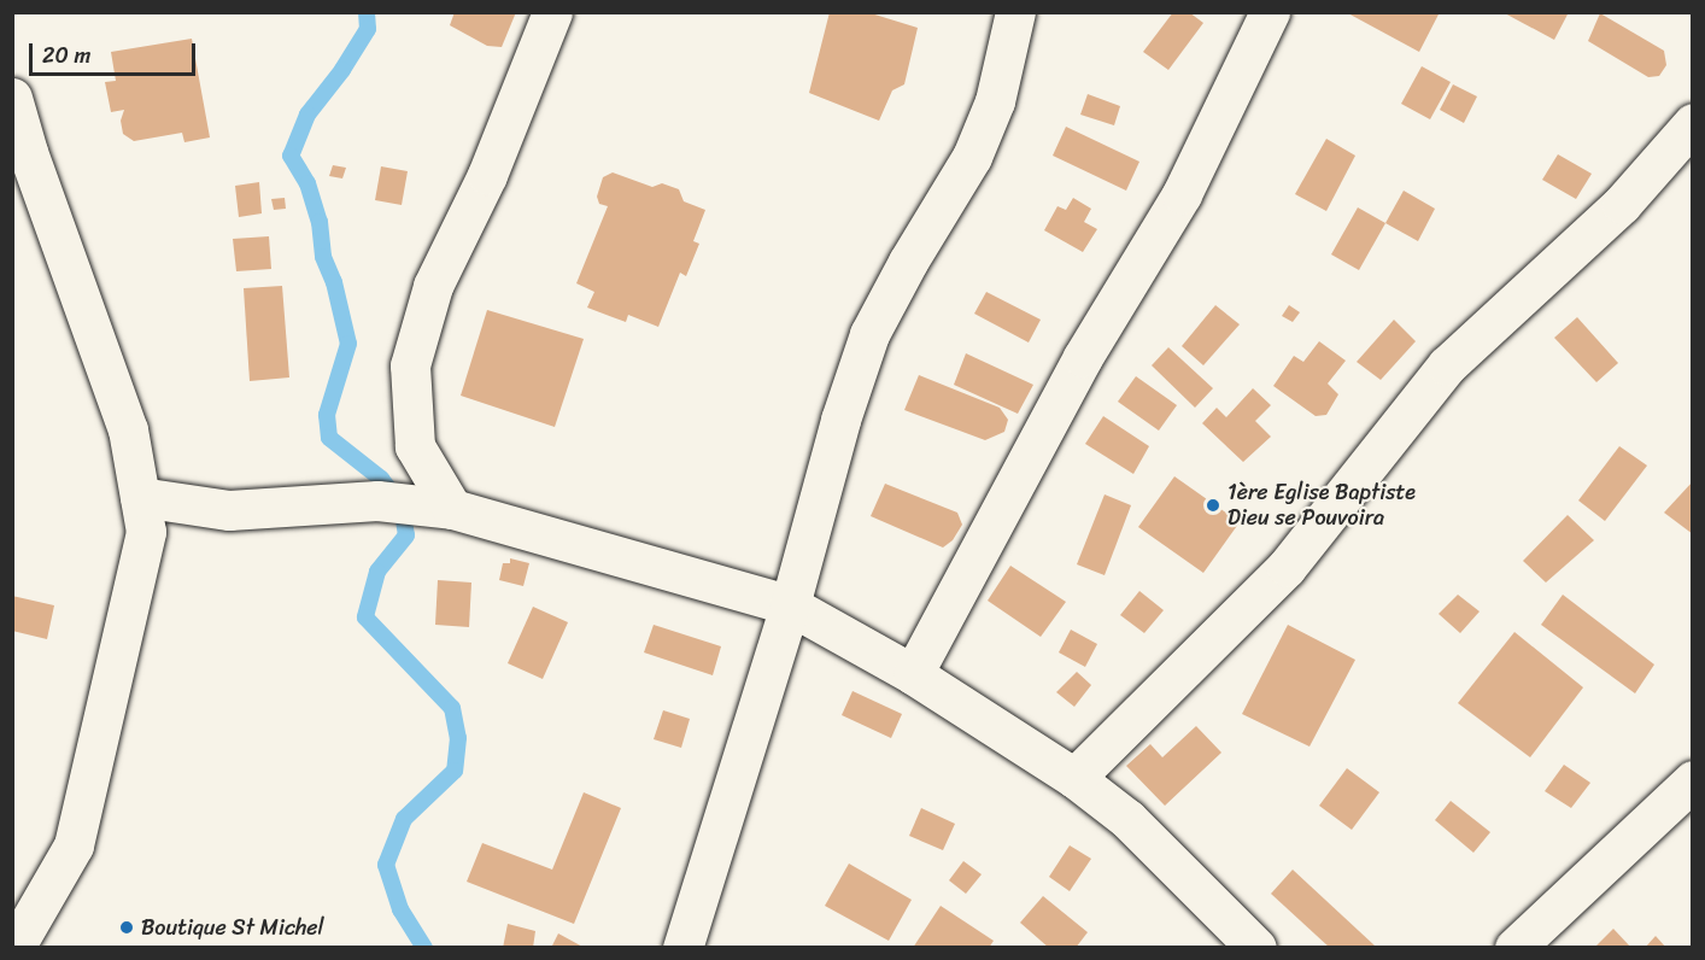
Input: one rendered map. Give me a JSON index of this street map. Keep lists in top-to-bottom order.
{
  "places": ["1ère Eglise Baptiste Dieu se Pouvoira", "Boutique St Michel"],
  "scale_bar": "20 m"
}
